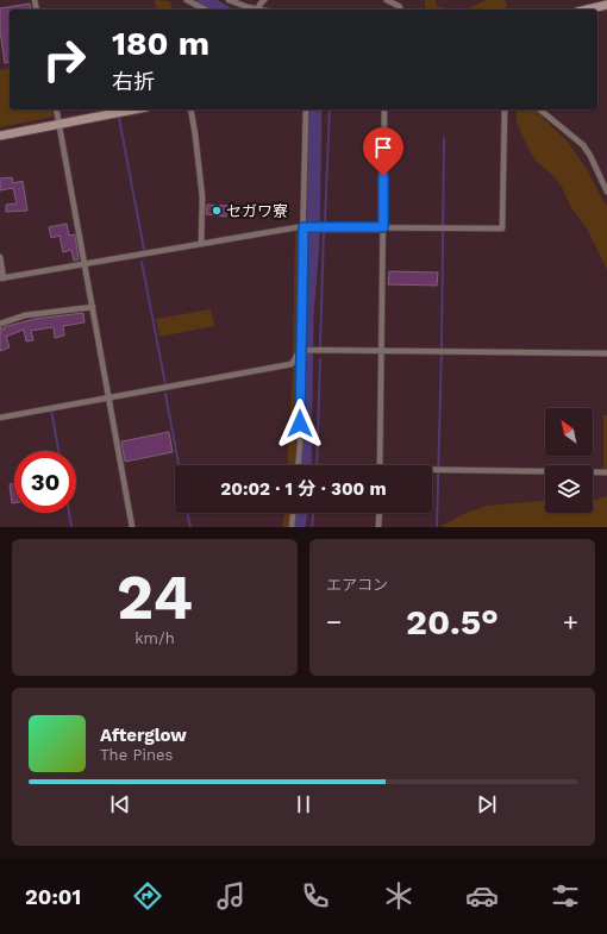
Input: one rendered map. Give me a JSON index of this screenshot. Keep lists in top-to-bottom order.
{
  "places": ["セガワ寮"],
  "north": "top left",
  "page": {
    "turn": ["180 m", "右折"],
    "limit": "30",
    "trip": "20:02 · 1 分 · 300 m",
    "tile": [
      ["24", "km/h"],
      "エアコン"
    ],
    "heat": ["−", "20.5°", "+"],
    "song": ["Afterglow", "The Pines"],
    "tabs": "20:01"
  }
}
